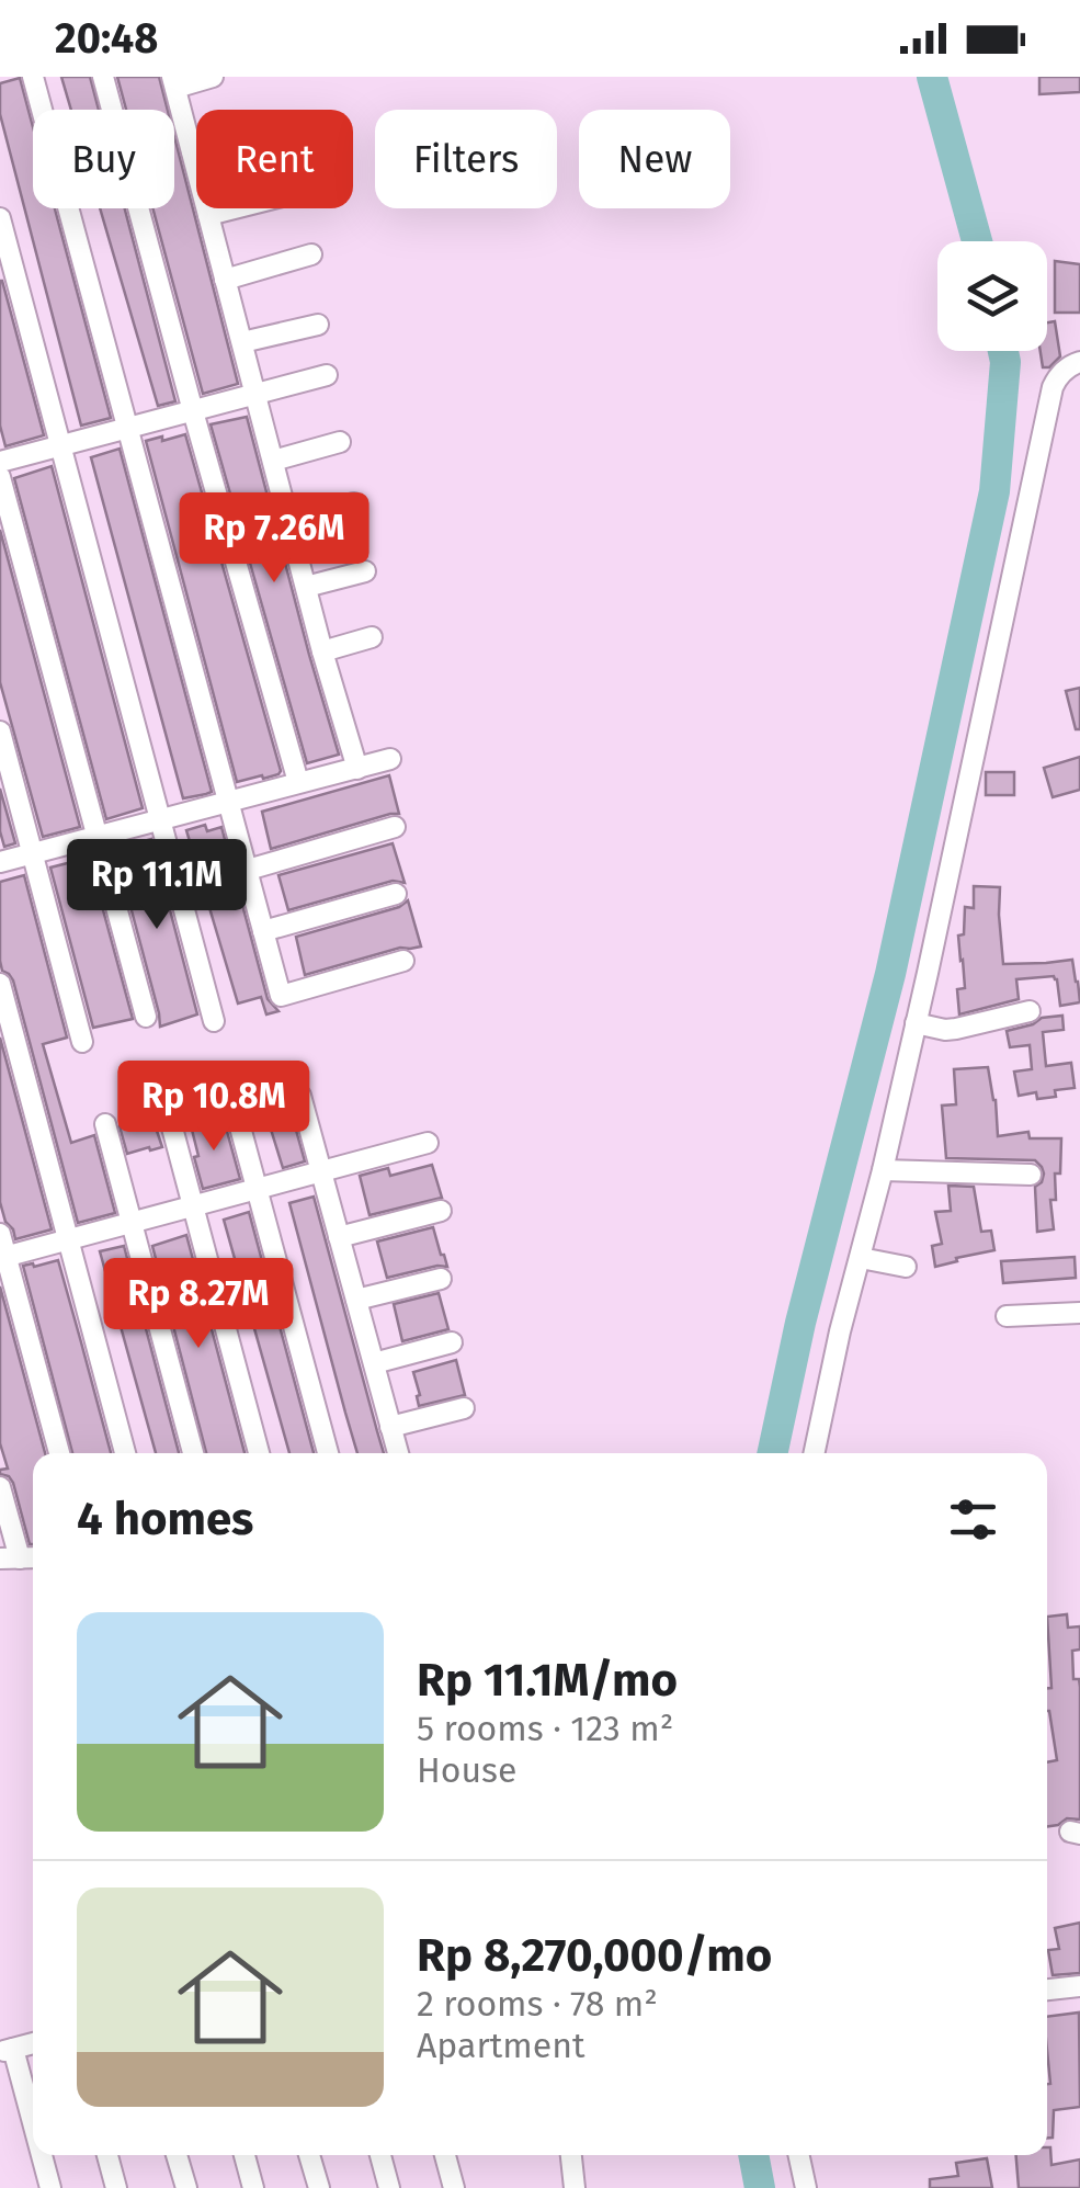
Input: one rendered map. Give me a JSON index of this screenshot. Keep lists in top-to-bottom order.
{
  "page": {
    "status": "20:48",
    "chip": [
      "Buy",
      "Rent",
      "Filters",
      "New"
    ],
    "price": [
      "Rp 7.26M",
      "Rp 11.1M",
      "Rp 10.8M",
      "Rp 8.27M"
    ],
    "heading": "4 homes",
    "list": [
      {
        "name": "Rp 11.1M/mo",
        "note": "5 rooms · 123 m² · House"
      },
      {
        "name": "Rp 8,270,000/mo",
        "note": "2 rooms · 78 m² · Apartment"
      }
    ]
  }
}
